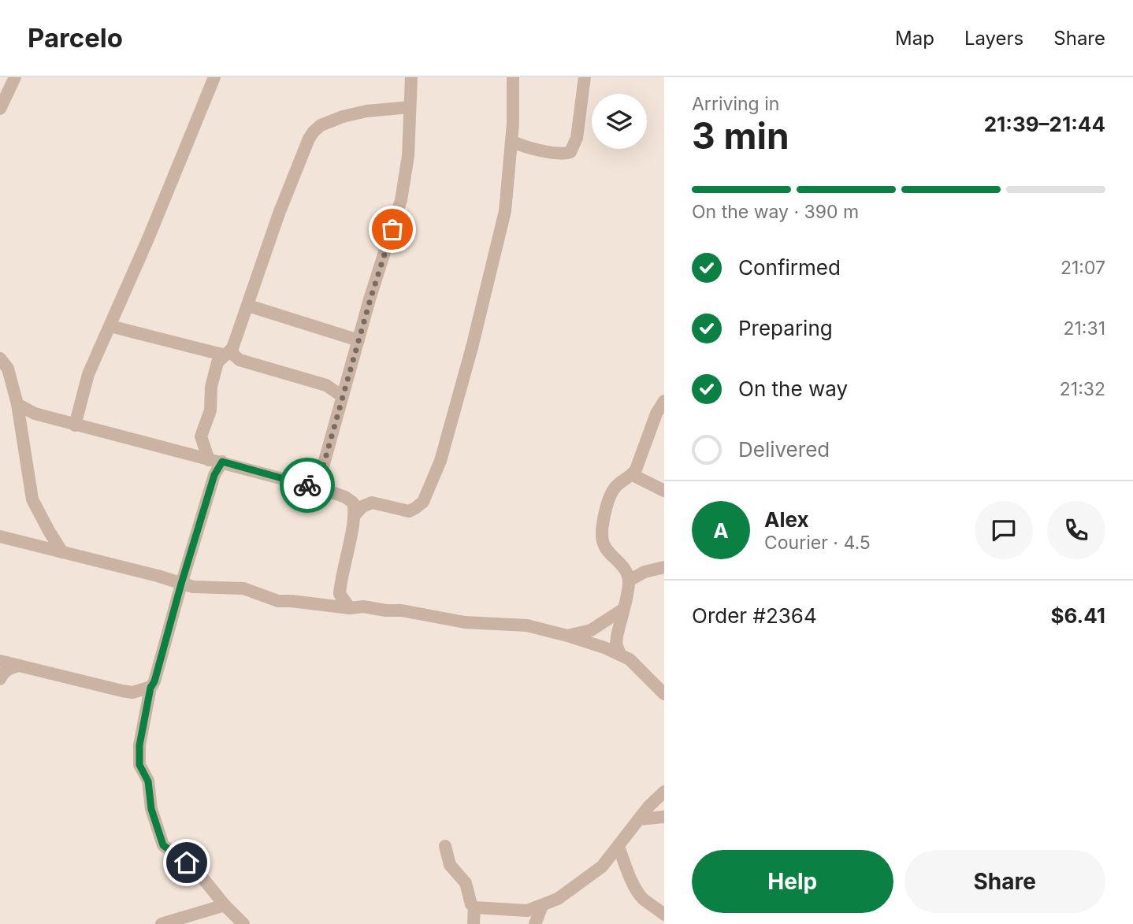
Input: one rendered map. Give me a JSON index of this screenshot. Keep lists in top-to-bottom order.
{
  "page": {
    "header": "Parcelo",
    "nav": ["Map", "Layers", "Share"],
    "heading": ["3 min", "Arriving in", "21:39–21:44"],
    "panel": [
      "Alex",
      "Courier · 4.5",
      "Order #2364",
      "$6.41"
    ],
    "bar": "On the way · 390 m",
    "list": [
      ["Confirmed", "21:07"],
      ["Preparing", "21:31"],
      ["On the way", "21:32"],
      "Delivered"
    ],
    "round": "A",
    "buttons": ["Help", "Share"]
  }
}
